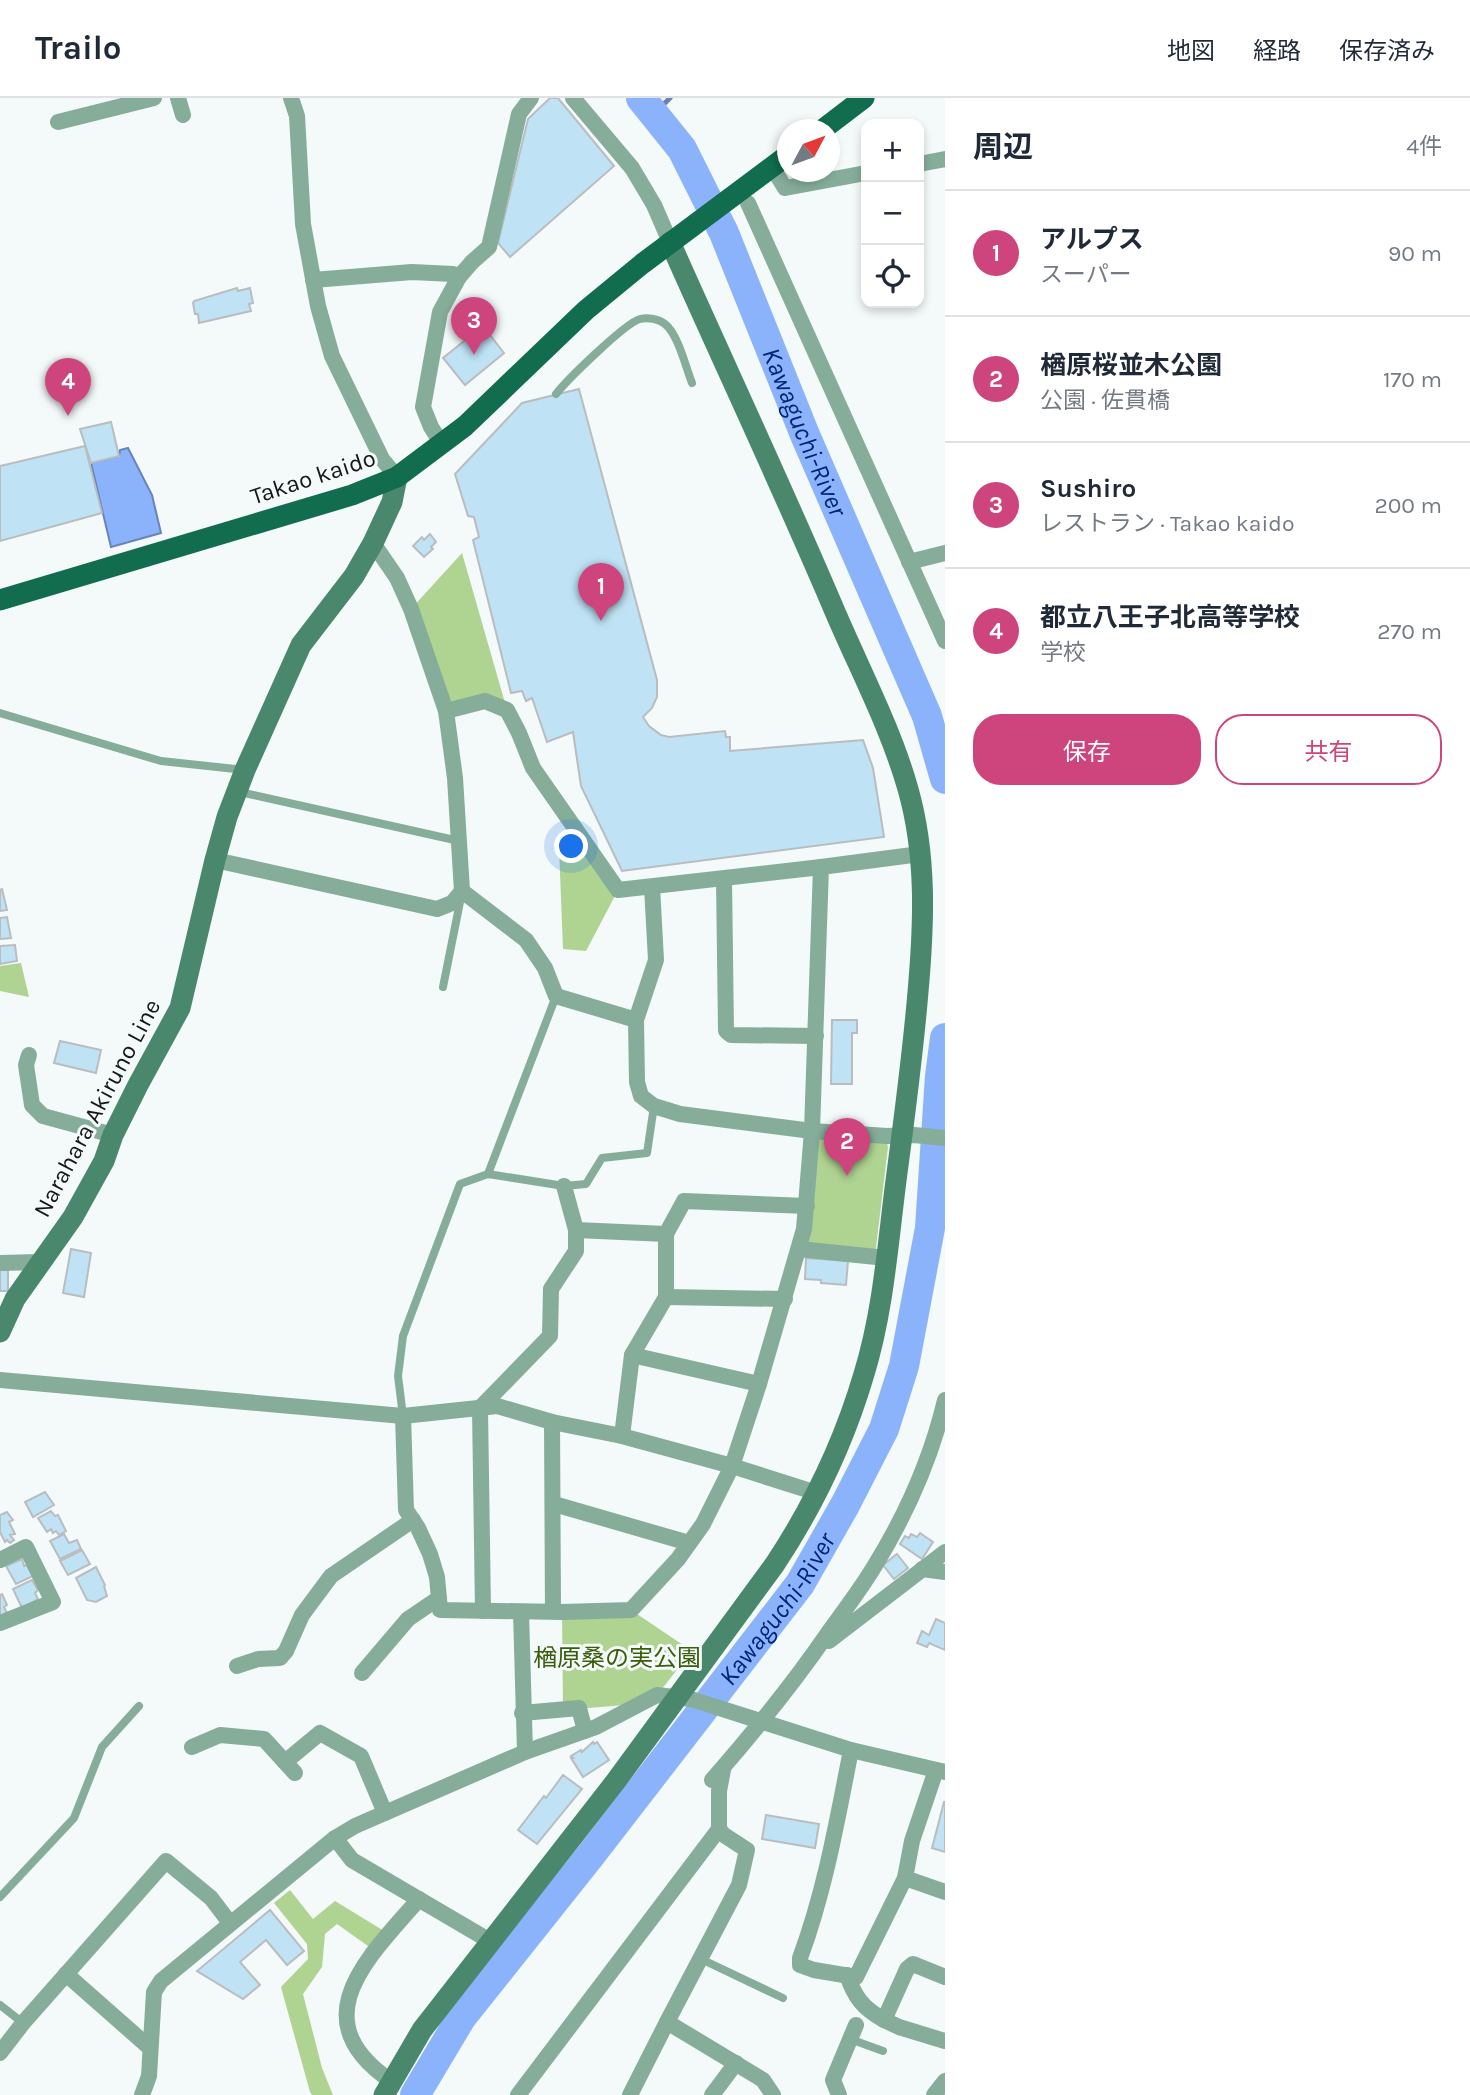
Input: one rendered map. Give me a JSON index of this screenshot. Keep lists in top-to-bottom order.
{
  "streets": {
    "main road": ["Takao kaido"],
    "street": ["Narahara Akiruno Line"]
  },
  "crossings": [
    ["Takao kaido", "Narahara Akiruno Line"]
  ],
  "water": ["Kawaguchi-River"],
  "parks": ["楢原桑の実公園"],
  "north": "top right",
  "page": {
    "header": "Trailo",
    "nav": ["地図", "経路", "保存済み"],
    "heading": ["周辺", "4件"],
    "map_buttons": ["+", "−"],
    "list": [
      {
        "mark": "1",
        "name": "アルプス",
        "note": "スーパー",
        "value": "90 m"
      },
      {
        "mark": "2",
        "name": "楢原桜並木公園",
        "note": "公園 · 佐貫橋",
        "value": "170 m"
      },
      {
        "mark": "3",
        "name": "Sushiro",
        "note": "レストラン · Takao kaido",
        "value": "200 m"
      },
      {
        "mark": "4",
        "name": "都立八王子北高等学校",
        "note": "学校",
        "value": "270 m"
      }
    ],
    "pins": [
      "3",
      "4",
      "1",
      "2"
    ],
    "buttons": ["保存", "共有"]
  }
}
